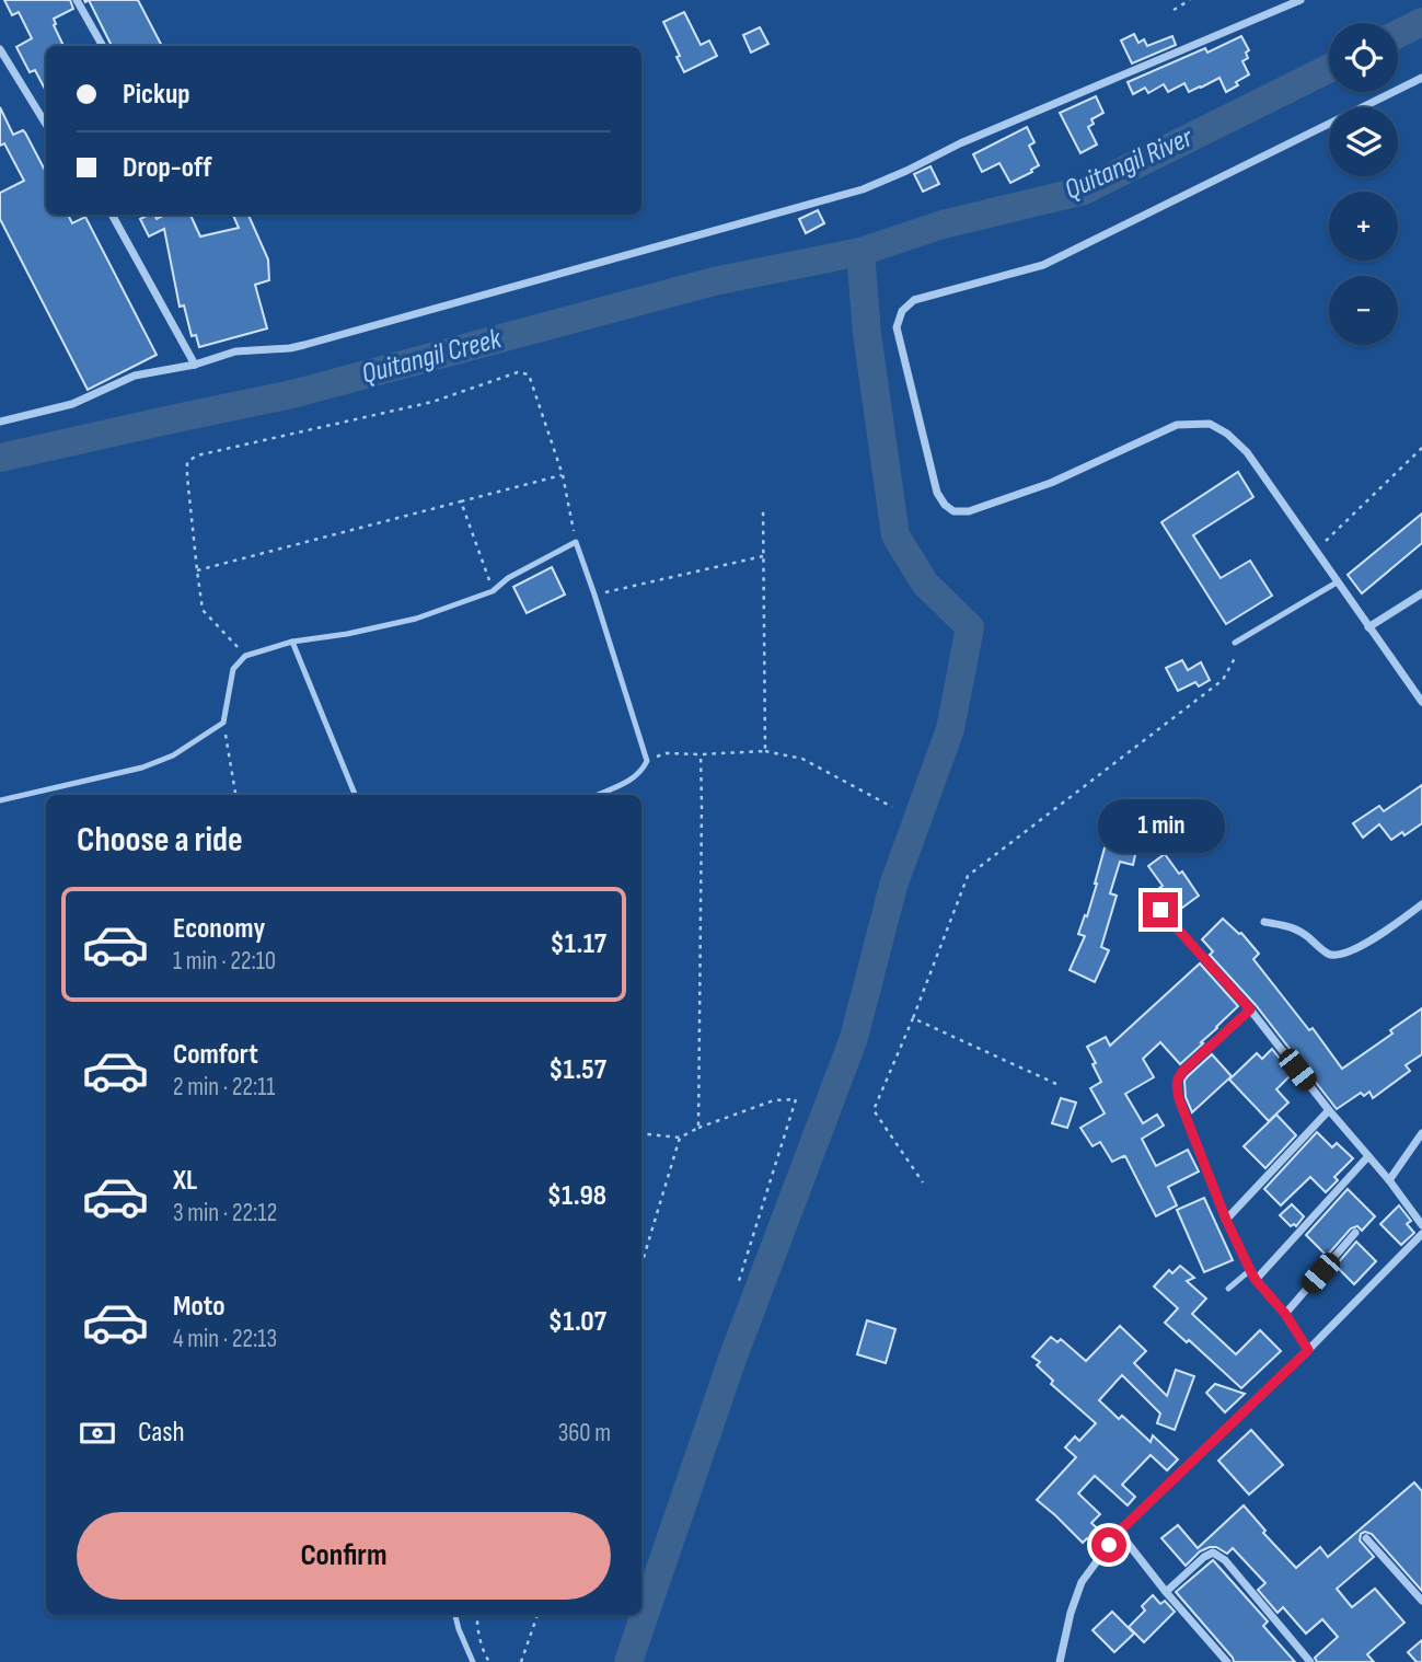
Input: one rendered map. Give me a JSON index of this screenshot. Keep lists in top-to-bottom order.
{
  "water": ["Quitangil River", "Quitangil Creek"],
  "page": {
    "map_buttons": ["+", "−"],
    "banner": ["Pickup", "Drop-off"],
    "heading": "Choose a ride",
    "bubble": "1 min",
    "list": [
      {
        "name": "Economy",
        "note": "1 min · 22:10",
        "value": "$1.17"
      },
      {
        "name": "Comfort",
        "note": "2 min · 22:11",
        "value": "$1.57"
      },
      {
        "name": "XL",
        "note": "3 min · 22:12",
        "value": "$1.98"
      },
      {
        "name": "Moto",
        "note": "4 min · 22:13",
        "value": "$1.07"
      }
    ],
    "pay": ["Cash", "360 m"],
    "buttons": "Confirm"
  }
}
